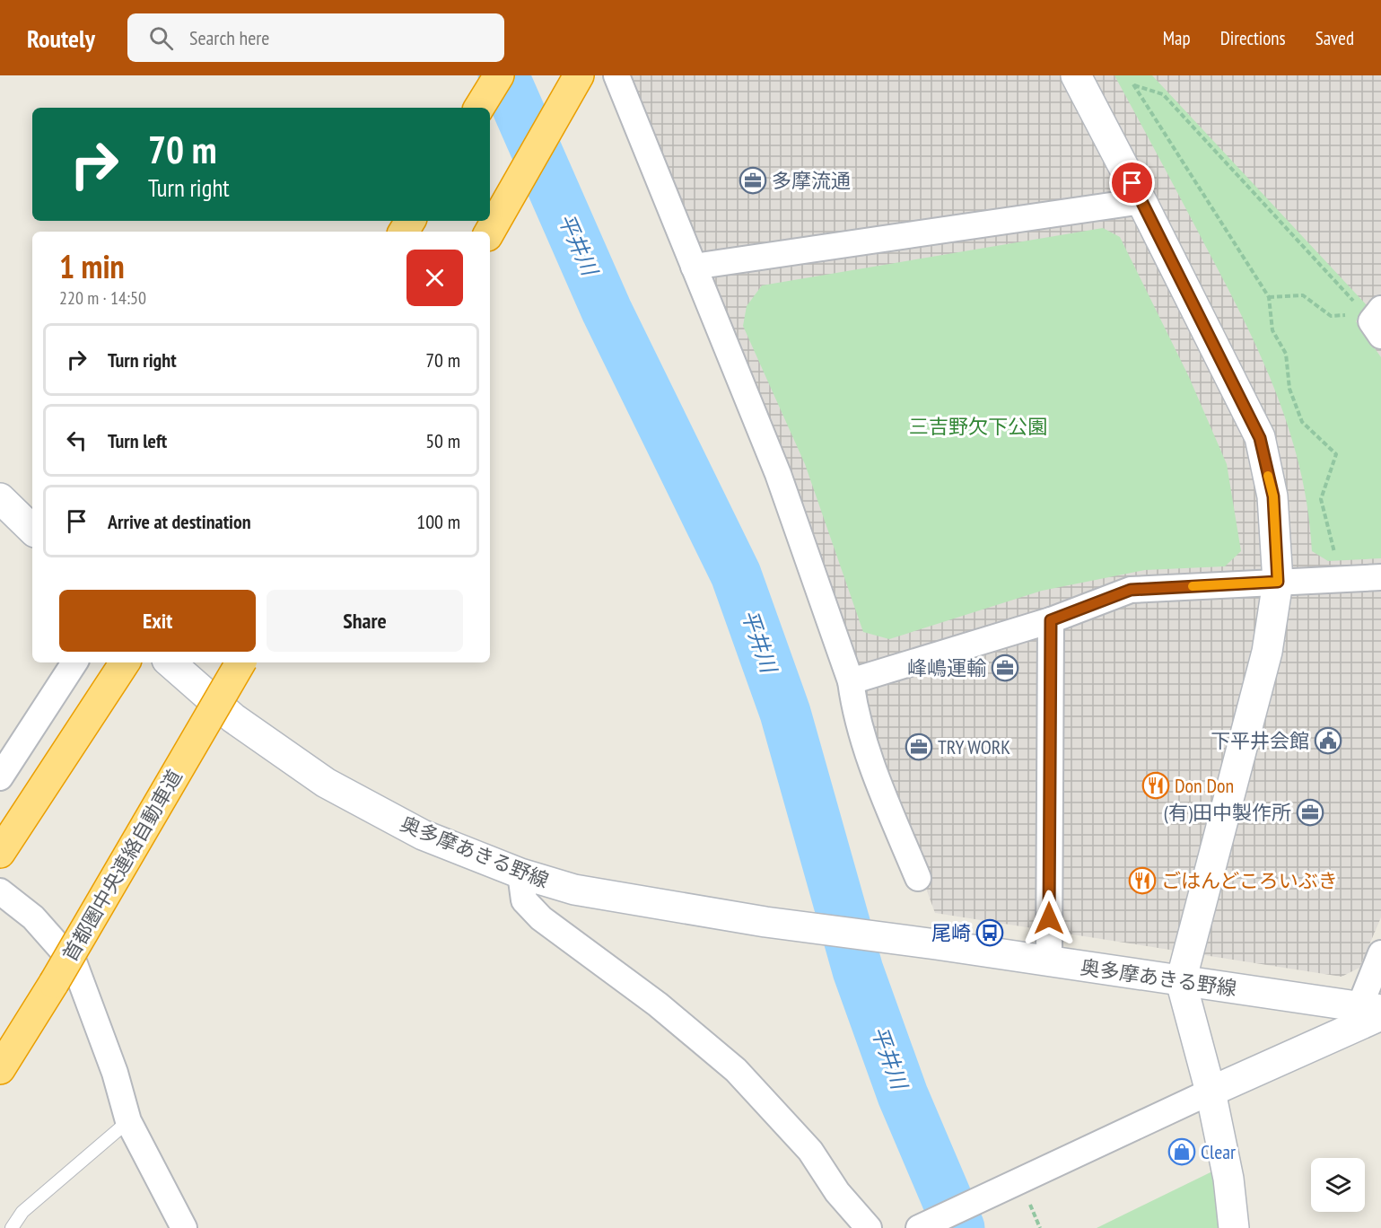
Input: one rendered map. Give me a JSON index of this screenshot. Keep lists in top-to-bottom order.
{
  "streets": {
    "highway": ["首都圏中央連絡自動車道"],
    "street": ["奥多摩あきる野線"]
  },
  "water": ["平井川"],
  "parks": ["三吉野欠下公園"],
  "places": {
    "office": [
      "多摩流通",
      "峰嶋運輸",
      "TRY WORK",
      "(有)田中製作所"
    ],
    "public building": ["下平井会館"],
    "restaurant": ["Don Don", "ごはんどころいぶき"],
    "bus stop": ["尾崎"],
    "shop": ["Clear"]
  },
  "page": {
    "header": "Routely",
    "search": "Search here",
    "nav": ["Map", "Directions", "Saved"],
    "turn": ["70 m", "Turn right"],
    "heading": ["1 min", "220 m · 14:50"],
    "list": [
      {
        "name": "Turn right",
        "value": "70 m"
      },
      {
        "name": "Turn left",
        "value": "50 m"
      },
      {
        "name": "Arrive at destination",
        "value": "100 m"
      }
    ],
    "buttons": ["Exit", "Share"]
  }
}
